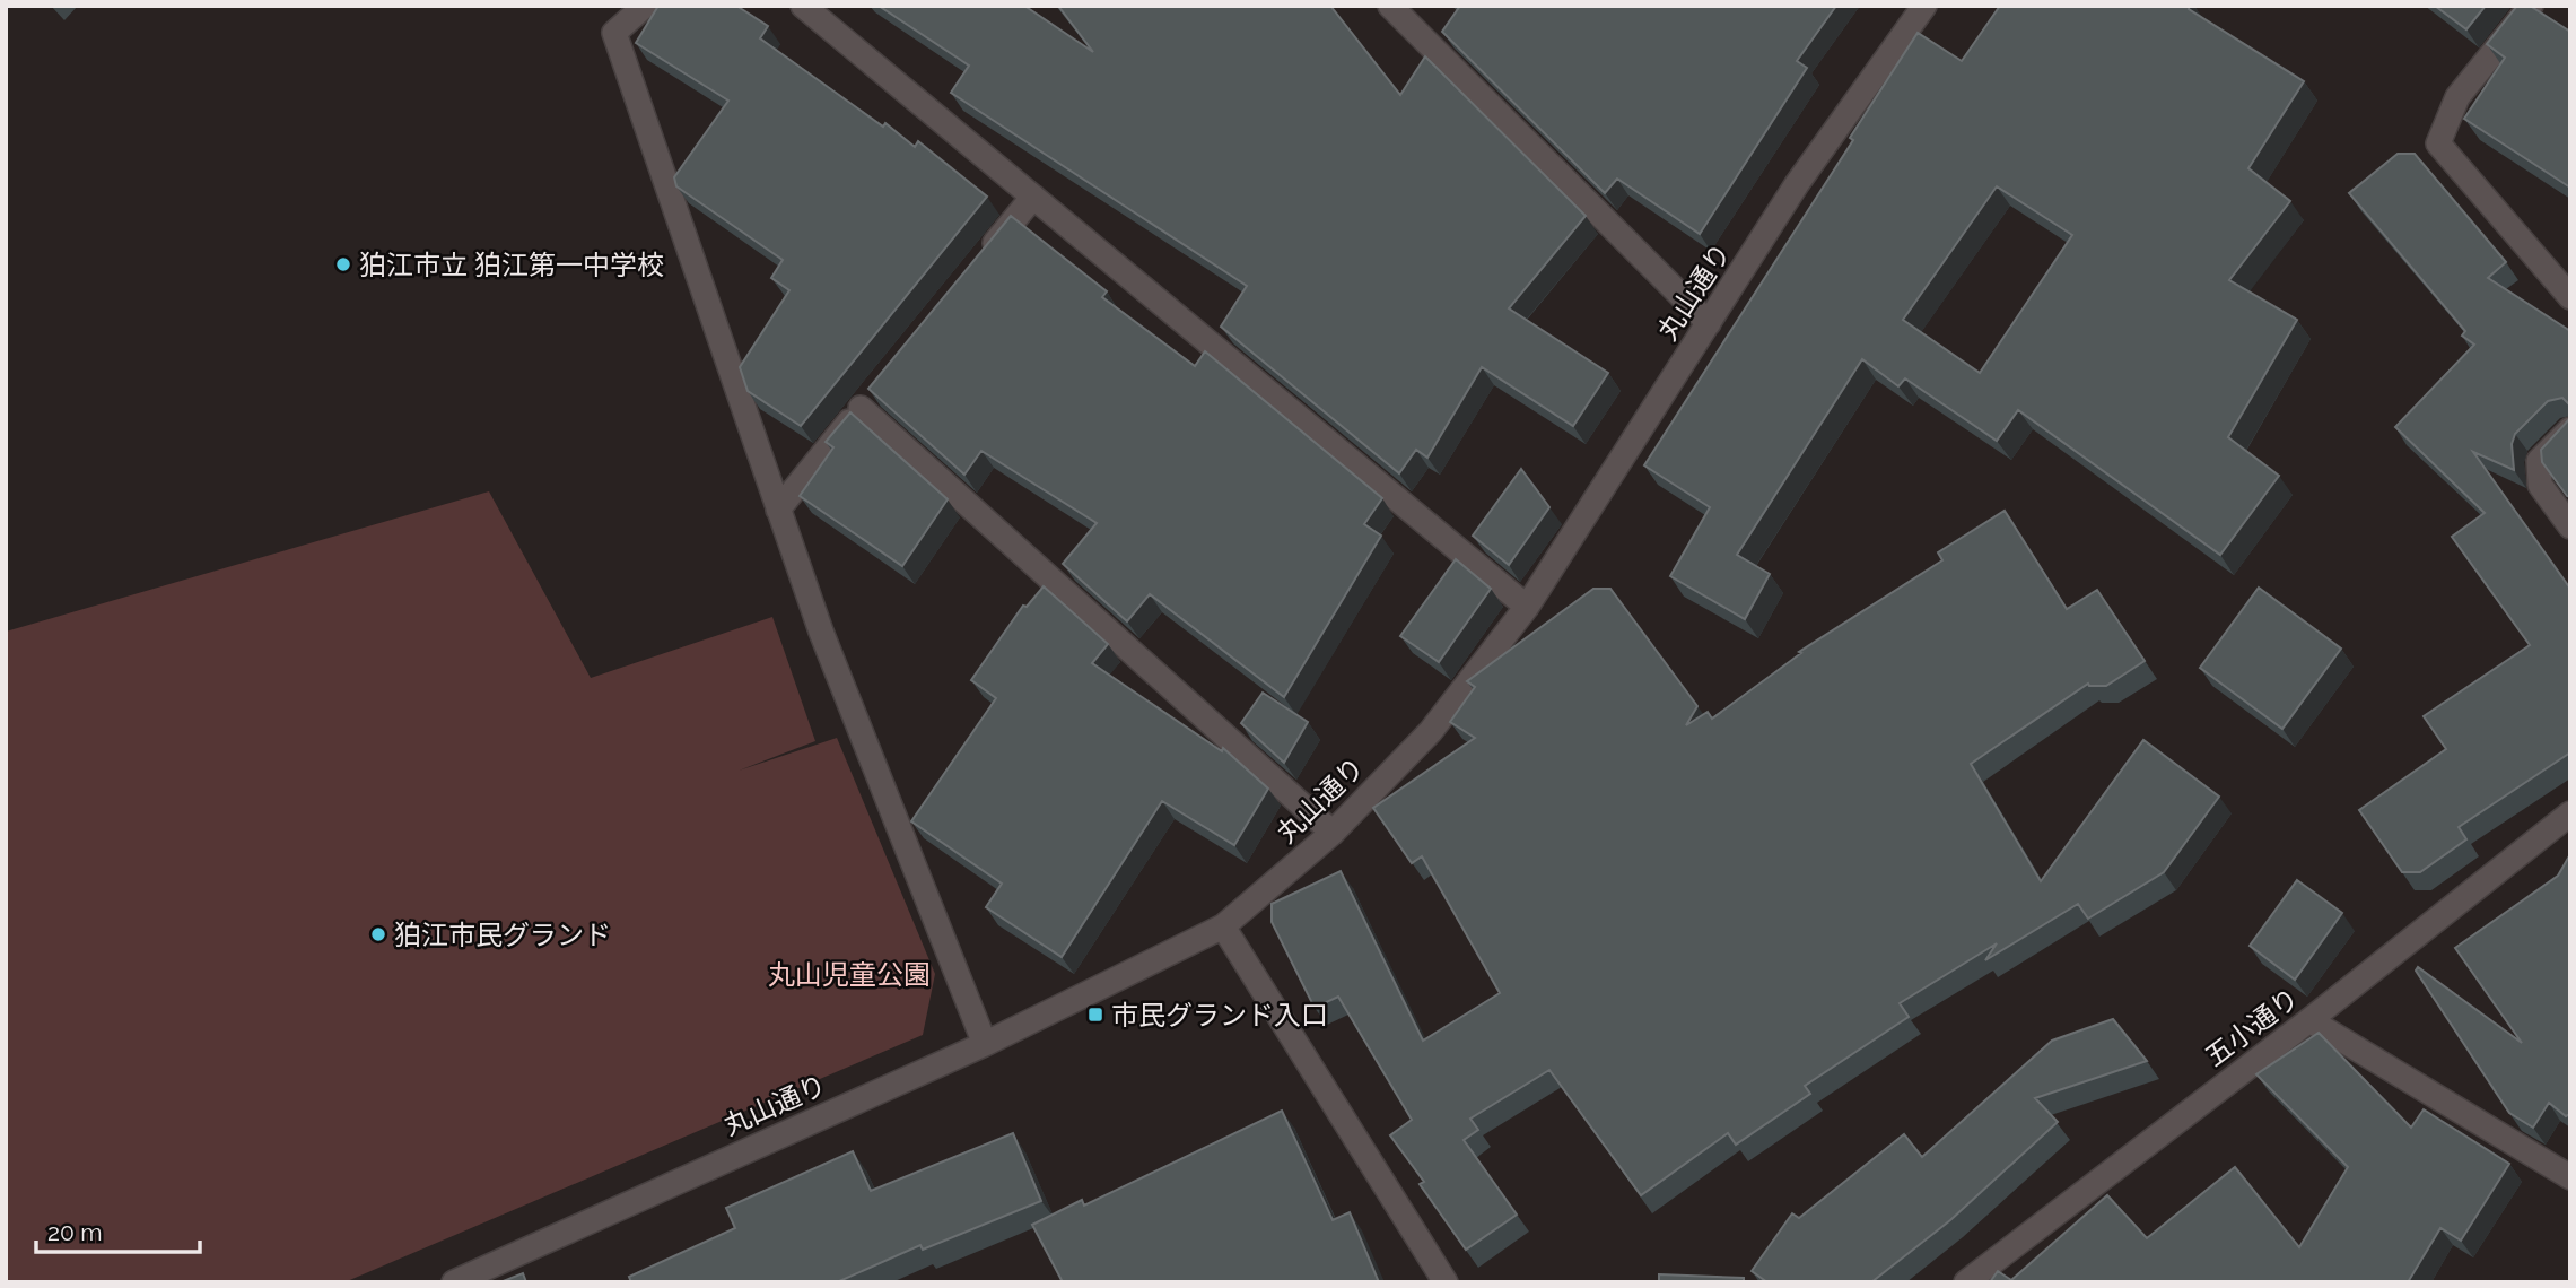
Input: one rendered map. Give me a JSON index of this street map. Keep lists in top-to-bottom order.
{
  "streets": {
    "street": ["丸山通り", "五小通り"]
  },
  "parks": ["丸山児童公園"],
  "places": {
    "other": ["狛江市立 狛江第一中学校", "狛江市民グランド"],
    "transit": ["市民グランド入口"]
  },
  "scale_bar": "20 m"
}
